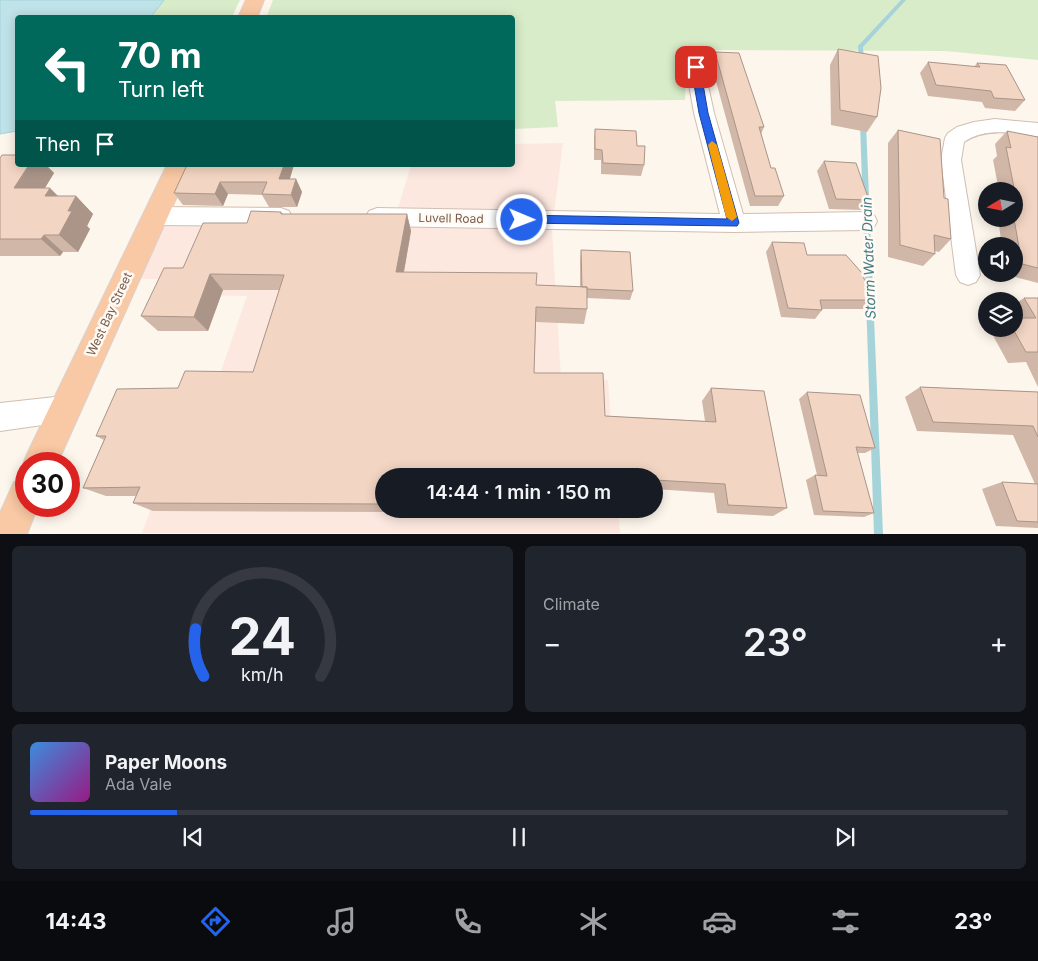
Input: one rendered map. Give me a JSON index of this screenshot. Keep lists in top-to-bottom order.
{
  "streets": {
    "highway": ["West Bay Street"],
    "street": ["Luvell Road"]
  },
  "water": ["Storm Water Drain"],
  "north": "left",
  "page": {
    "turn": ["70 m", "Turn left"],
    "then": "Then",
    "limit": "30",
    "trip": "14:44 · 1 min · 150 m",
    "tile": "Climate",
    "heat": ["−", "23°", "+"],
    "song": ["Paper Moons", "Ada Vale"],
    "tabs": ["14:43", "23°"],
    "gauge": ["24", "km/h"]
  }
}
